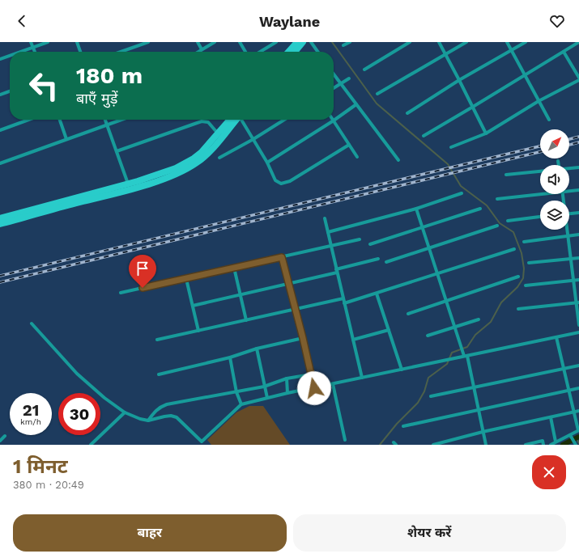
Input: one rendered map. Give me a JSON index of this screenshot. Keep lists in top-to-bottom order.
{
  "north": "top right",
  "page": {
    "header": "Waylane",
    "turn": ["180 m", "बाएँ मुड़ें"],
    "speed": "21 km/h",
    "limit": "30",
    "heading": ["1 मिनट", "380 m · 20:49"],
    "buttons": ["बाहर", "शेयर करें"]
  }
}
